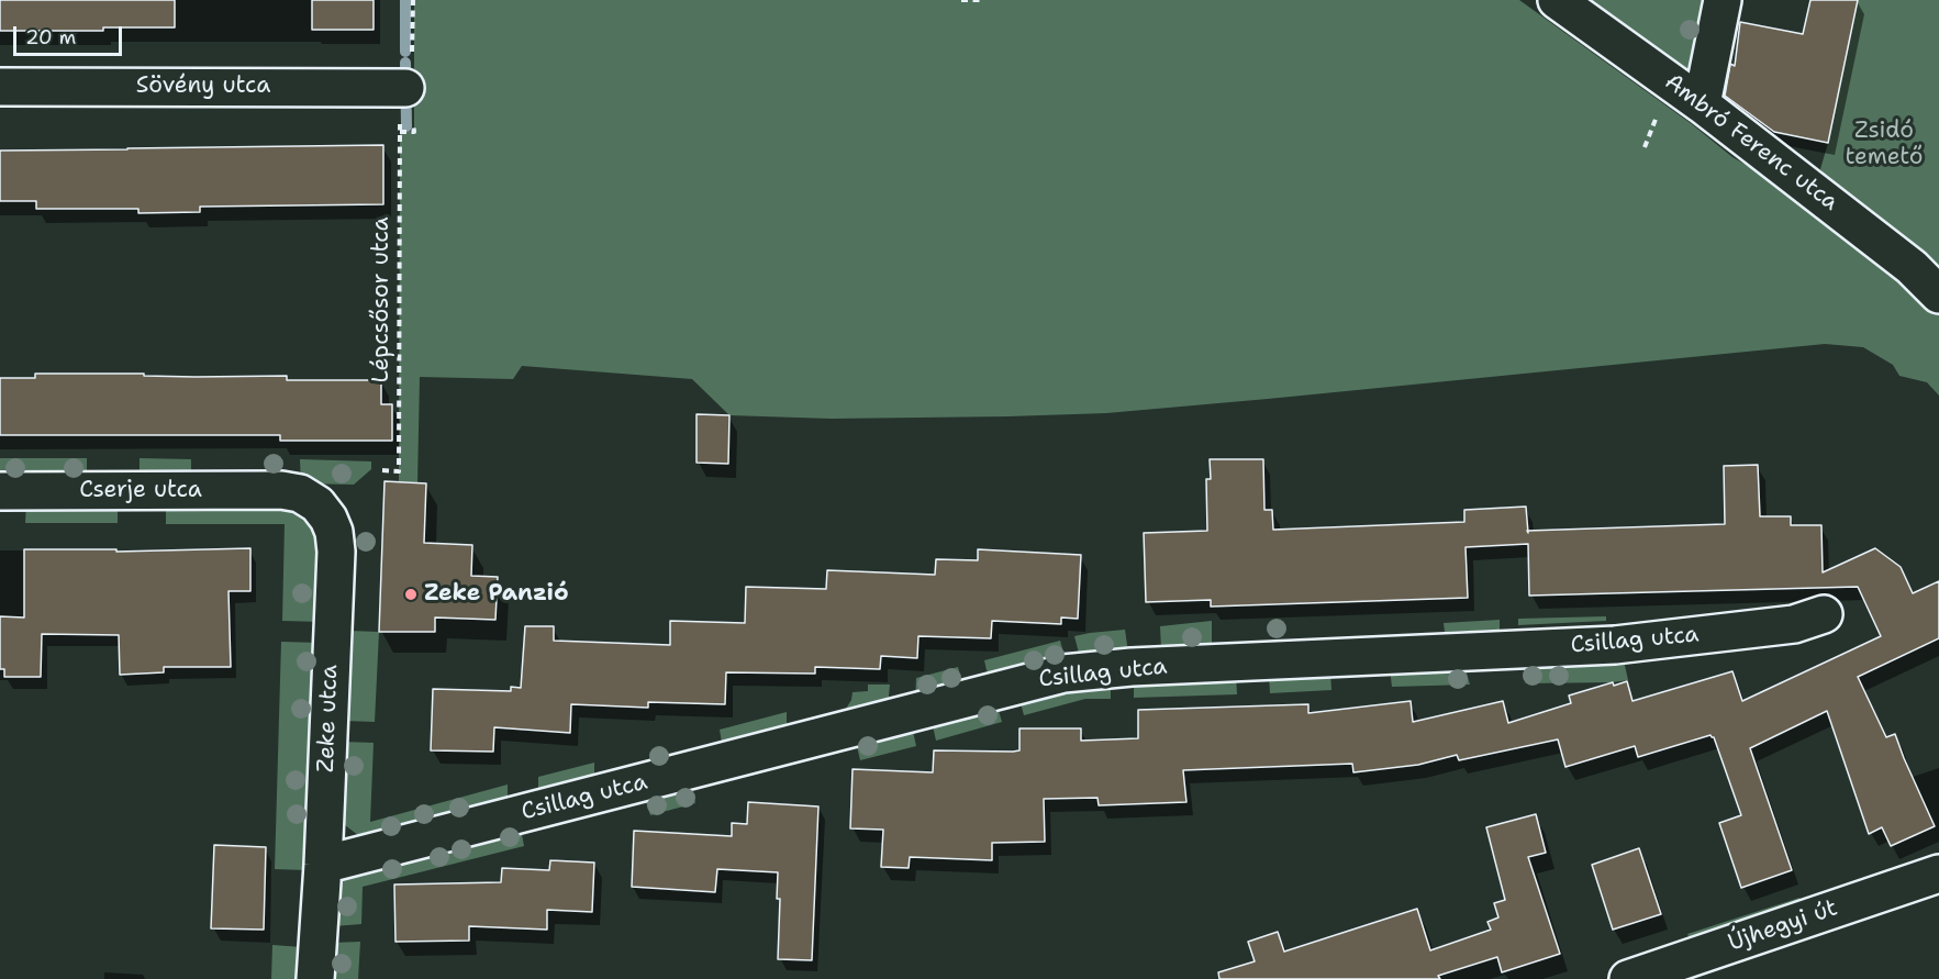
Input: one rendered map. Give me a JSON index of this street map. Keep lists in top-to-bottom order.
{
  "streets": {
    "street": [
      "Sövény utca",
      "Ambró Ferenc utca",
      "Cserje utca",
      "Csillag utca",
      "Zeke utca",
      "Újhegyi út"
    ],
    "path": ["Lépcsősor utca"]
  },
  "crossings": [
    ["Sövény utca", "Lépcsősor utca"],
    ["Cserje utca", "Zeke utca"],
    ["Csillag utca", "Zeke utca"]
  ],
  "parks": ["Zsidó temető"],
  "places": ["Zeke Panzió"],
  "scale_bar": "20 m"
}
